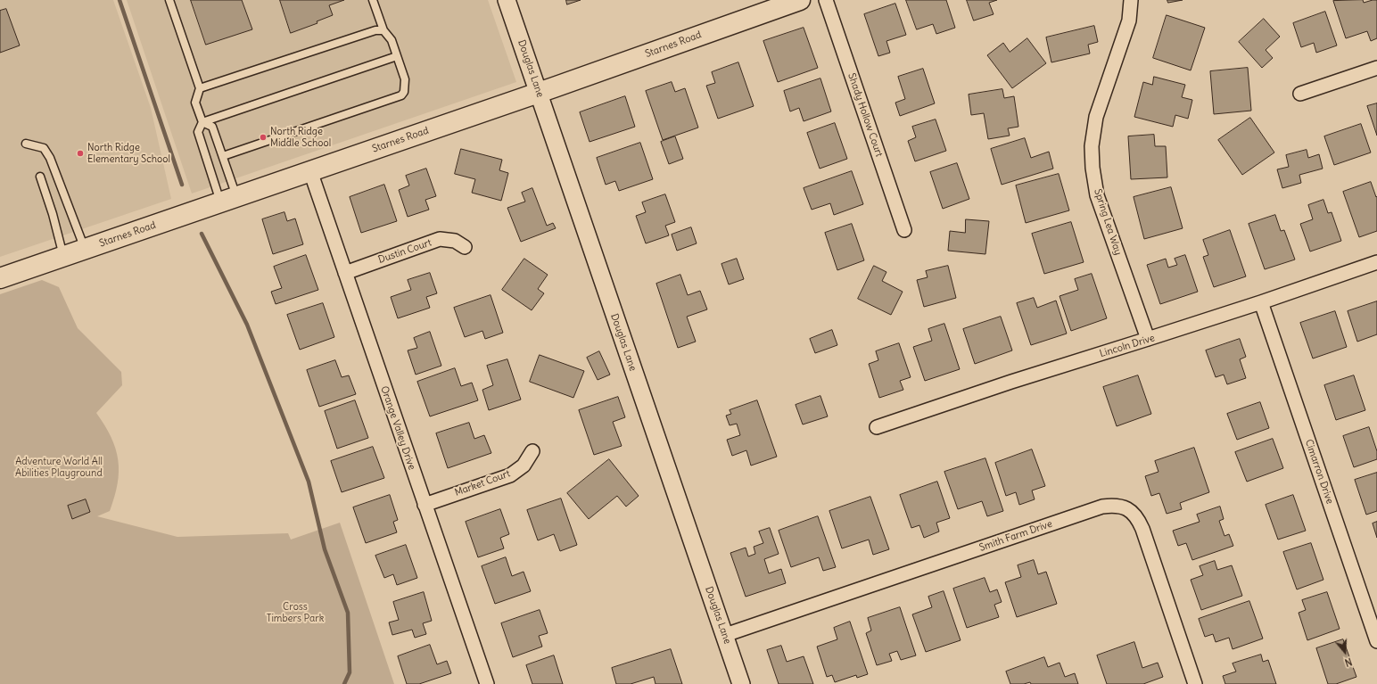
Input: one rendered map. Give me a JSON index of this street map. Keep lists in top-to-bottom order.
{
  "streets": {
    "main road": ["Starnes Road"],
    "street": [
      "Douglas Lane",
      "Shady Hollow Court",
      "Spring Lea Way",
      "Dustin Court",
      "Lincoln Drive",
      "Orange Valley Drive",
      "Cimarron Drive",
      "Market Court",
      "Smith Farm Drive"
    ]
  },
  "crossings": [
    ["Starnes Road", "Douglas Lane"],
    ["Starnes Road", "Orange Valley Drive"],
    ["Douglas Lane", "Smith Farm Drive"],
    ["Spring Lea Way", "Lincoln Drive"],
    ["Dustin Court", "Orange Valley Drive"],
    ["Lincoln Drive", "Cimarron Drive"],
    ["Orange Valley Drive", "Market Court"]
  ],
  "parks": ["Adventure World All Abilities Playground", "Cross Timbers Park"],
  "places": ["North Ridge Middle School", "North Ridge Elementary School"],
  "north": "bottom"
}
